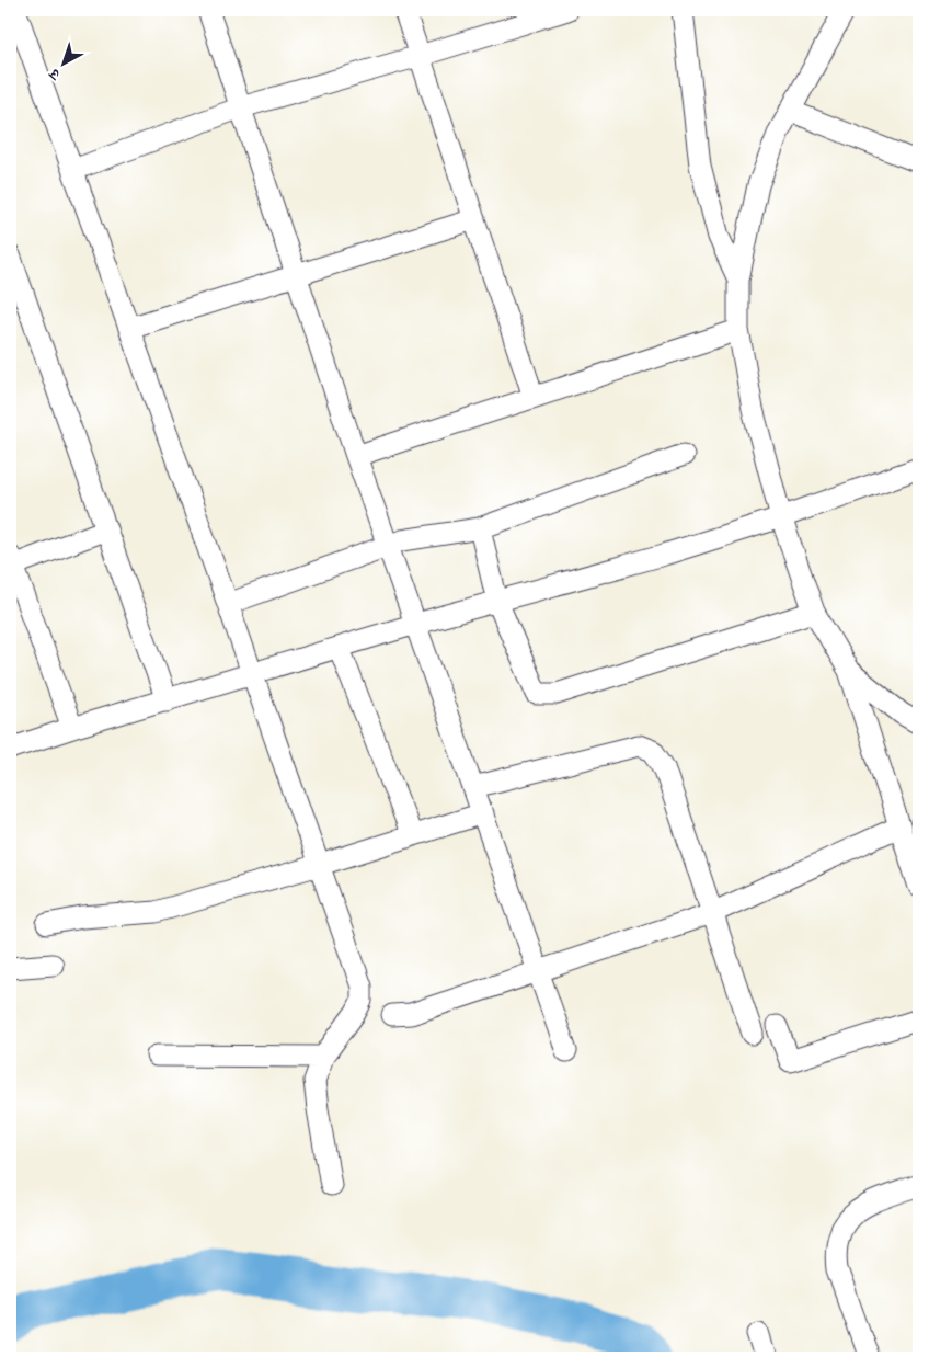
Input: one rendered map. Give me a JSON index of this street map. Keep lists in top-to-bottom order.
{
  "north": "bottom left"
}
